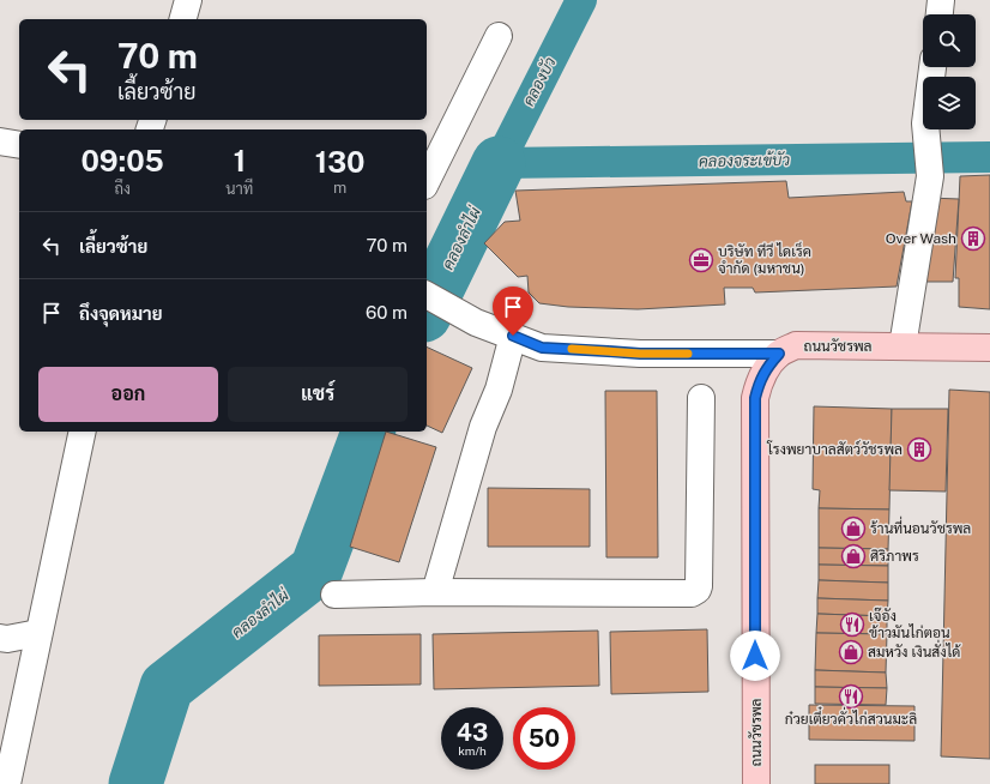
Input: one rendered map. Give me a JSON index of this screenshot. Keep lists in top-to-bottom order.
{
  "streets": {
    "main road": ["ถนนวัชรพล"]
  },
  "water": ["คลองบัว", "คลองจระเข้บัว", "คลองลำไผ่"],
  "places": {
    "building": ["Over Wash", "โรงพยาบาลสัตว์วัชรพล"],
    "office": ["บริษัท ทีวี ไดเร็ค จำกัด (มหาชน)"],
    "shop": ["ร้านที่นอนวัชรพล", "ศิริภาพร", "สมหวัง เงินสั่งได้"],
    "restaurant": ["เจ๊อัง ข้าวมันไก่ตอน", "ก๋วยเตี๋ยวคั่วไก่สวนมะลิ"]
  },
  "page": {
    "turn": ["70 m", "เลี้ยวซ้าย"],
    "eta": [
      "09:05",
      "ถึง",
      "1",
      "นาที",
      "130",
      "m"
    ],
    "list": [
      {
        "name": "เลี้ยวซ้าย",
        "value": "70 m"
      },
      {
        "name": "ถึงจุดหมาย",
        "value": "60 m"
      }
    ],
    "buttons": ["ออก", "แชร์"],
    "speed": "43 km/h",
    "limit": "50"
  }
}
